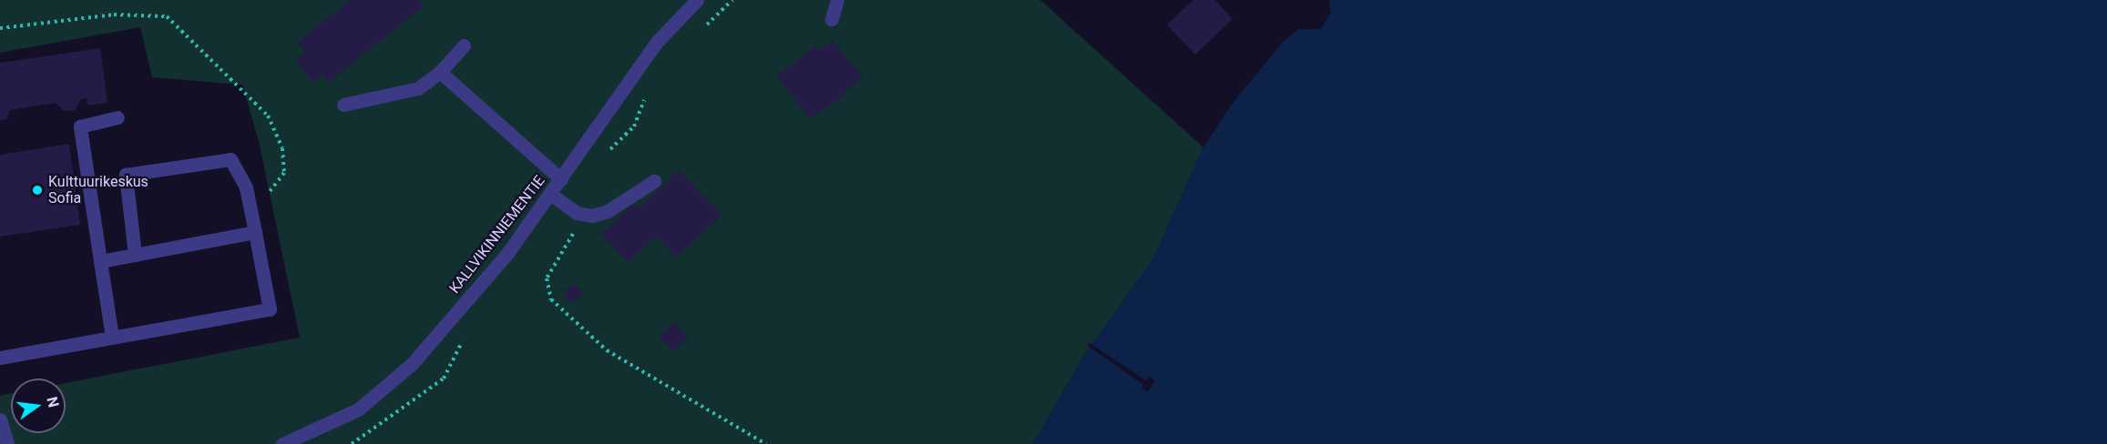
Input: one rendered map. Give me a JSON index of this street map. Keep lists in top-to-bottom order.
{
  "streets": {
    "street": ["KALLVIKINNIEMENTIE"]
  },
  "places": ["Kulttuurikeskus Sofia"],
  "north": "right"
}
